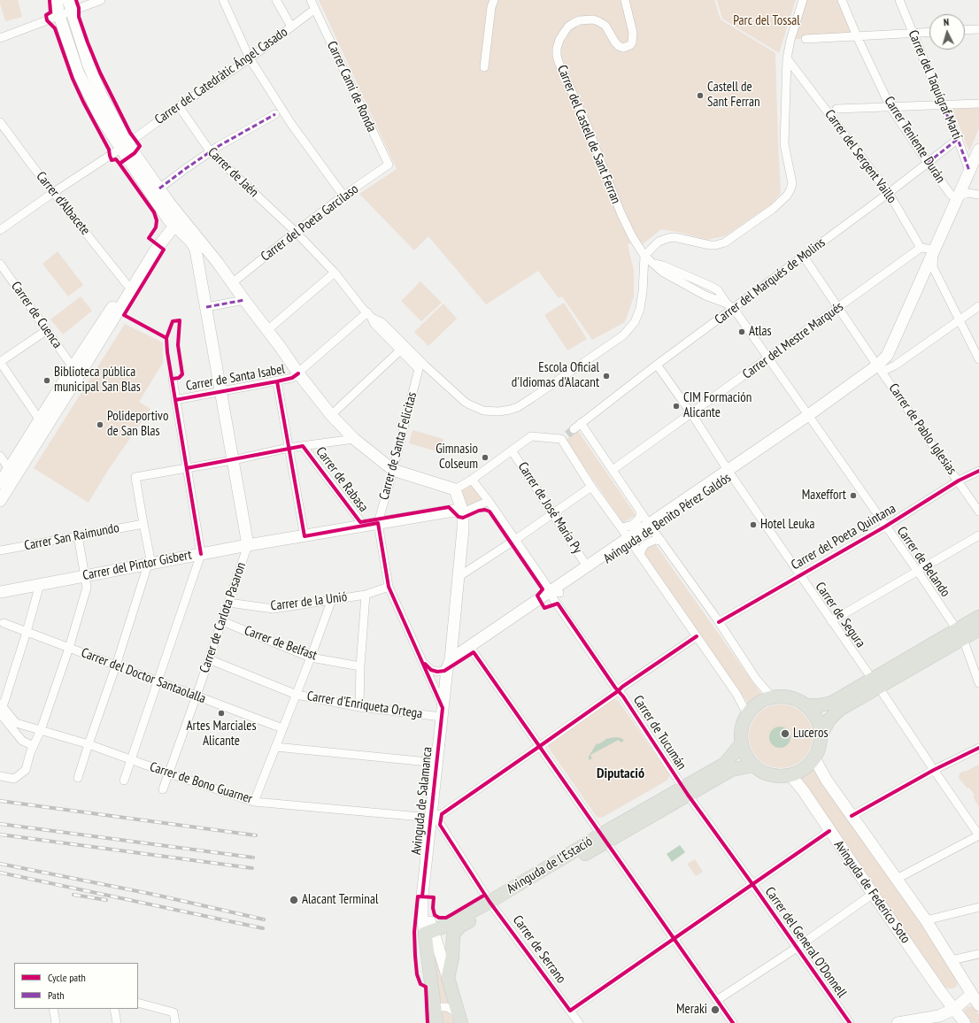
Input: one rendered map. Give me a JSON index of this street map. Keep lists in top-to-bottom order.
{
  "streets": {
    "main road": ["Avinguda de Salamanca", "Avinguda de l'Estació"],
    "street": [
      "Carrer del Catedràtic Ángel Casado",
      "Carrer del Taquígraf Martí",
      "Carrer Camí de Ronda",
      "Carrer del Castell de Sant Ferran",
      "Carrer Teniente Durán",
      "Carrer del Sergent Vaillo",
      "Carrer de Jaén",
      "Carrer d'Albacete",
      "Carrer del Poeta Garcilaso",
      "Carrer del Marqués de Molins",
      "Carrer de Cuenca",
      "Carrer del Mestre Marqués",
      "Carrer de Santa Isabel",
      "Carrer de Pablo Iglesias",
      "Carrer de Santa Felicitas",
      "Carrer de Rabasa",
      "Carrer de José María Py",
      "Avinguda de Benito Pérez Galdós",
      "Carrer San Raimundo",
      "Carrer del Poeta Quintana",
      "Carrer de Belando",
      "Carrer del Pintor Gisbert",
      "Carrer de la Unió",
      "Carrer de Segura",
      "Carrer de Carlota Pasaron",
      "Carrer de Belfast",
      "Carrer del Doctor Santaolalla",
      "Carrer d'Enriqueta Ortega",
      "Carrer de Tucumán",
      "Carrer de Bono Guarner",
      "Avinguda de Federico Soto",
      "Carrer del General O'Donnell",
      "Carrer de Serrano"
    ]
  },
  "crossings": [
    ["Carrer del Catedràtic Ángel Casado", "Carrer Camí de Ronda"],
    ["Carrer del Catedràtic Ángel Casado", "Carrer de Jaén"],
    ["Carrer del Catedràtic Ángel Casado", "Carrer d'Albacete"],
    ["Carrer del Taquígraf Martí", "Carrer del Marqués de Molins"],
    ["Carrer Camí de Ronda", "Carrer del Poeta Garcilaso"],
    ["Carrer del Castell de Sant Ferran", "Carrer de Belando"],
    ["Carrer Teniente Durán", "Carrer del Marqués de Molins"],
    ["Carrer del Sergent Vaillo", "Carrer del Marqués de Molins"],
    ["Carrer del Sergent Vaillo", "Carrer del Mestre Marqués"],
    ["Carrer de Jaén", "Carrer del Poeta Garcilaso"],
    ["Carrer de Jaén", "Carrer de Santa Isabel"],
    ["Carrer de Jaén", "Carrer de Santa Felicitas"],
    ["Carrer del Marqués de Molins", "Carrer de Pablo Iglesias"],
    ["Carrer del Marqués de Molins", "Carrer de Belando"],
    ["Carrer del Marqués de Molins", "Carrer de Segura"],
    ["Carrer del Mestre Marqués", "Carrer de Pablo Iglesias"],
    ["Carrer del Mestre Marqués", "Carrer de Belando"],
    ["Carrer del Mestre Marqués", "Carrer de Segura"],
    ["Carrer de Pablo Iglesias", "Avinguda de Benito Pérez Galdós"],
    ["Carrer de Pablo Iglesias", "Carrer del Poeta Quintana"],
    ["Carrer de Santa Felicitas", "Carrer del Pintor Gisbert"],
    ["Carrer de Rabasa", "Carrer del Pintor Gisbert"],
    ["Carrer de José María Py", "Avinguda de Benito Pérez Galdós"],
    ["Avinguda de Benito Pérez Galdós", "Carrer de Belando"],
    ["Avinguda de Benito Pérez Galdós", "Carrer de Segura"],
    ["Avinguda de Benito Pérez Galdós", "Carrer de Tucumán"],
    ["Avinguda de Benito Pérez Galdós", "Avinguda de Salamanca"],
    ["Carrer del Poeta Quintana", "Carrer de Belando"],
    ["Carrer del Poeta Quintana", "Carrer de Segura"],
    ["Carrer del Pintor Gisbert", "Carrer de Carlota Pasaron"],
    ["Carrer del Pintor Gisbert", "Avinguda de Salamanca"],
    ["Carrer de la Unió", "Carrer de Carlota Pasaron"],
    ["Carrer de Carlota Pasaron", "Carrer de Belfast"],
    ["Carrer de Carlota Pasaron", "Carrer del Doctor Santaolalla"],
    ["Carrer de Carlota Pasaron", "Carrer d'Enriqueta Ortega"],
    ["Carrer de Carlota Pasaron", "Carrer de Bono Guarner"],
    ["Carrer d'Enriqueta Ortega", "Avinguda de Salamanca"],
    ["Carrer de Tucumán", "Avinguda de l'Estació"],
    ["Carrer de Tucumán", "Carrer del General O'Donnell"],
    ["Carrer de Bono Guarner", "Avinguda de Salamanca"],
    ["Carrer de Bono Guarner", "Carrer de Serrano"],
    ["Avinguda de Salamanca", "Avinguda de l'Estació"],
    ["Avinguda de Salamanca", "Carrer de Serrano"],
    ["Avinguda de l'Estació", "Avinguda de Federico Soto"],
    ["Avinguda de l'Estació", "Carrer del General O'Donnell"],
    ["Avinguda de l'Estació", "Carrer de Serrano"]
  ],
  "districts": ["Diputació"],
  "parks": ["Parc del Tossal"],
  "places": [
    "Castell de Sant Ferran",
    "Atlas",
    "Escola Oficial d'Idiomas d'Alacant",
    "Biblioteca pública municipal San Blas",
    "CIM Formación Alicante",
    "Polideportivo de San Blas",
    "Gimnasio Colseum",
    "Maxeffort",
    "Hotel Leuka",
    "Artes Marciales Alicante",
    "Luceros",
    "Alacant Terminal",
    "Meraki"
  ],
  "legend": ["Cycle path", "Path"],
  "north": "top"
}
